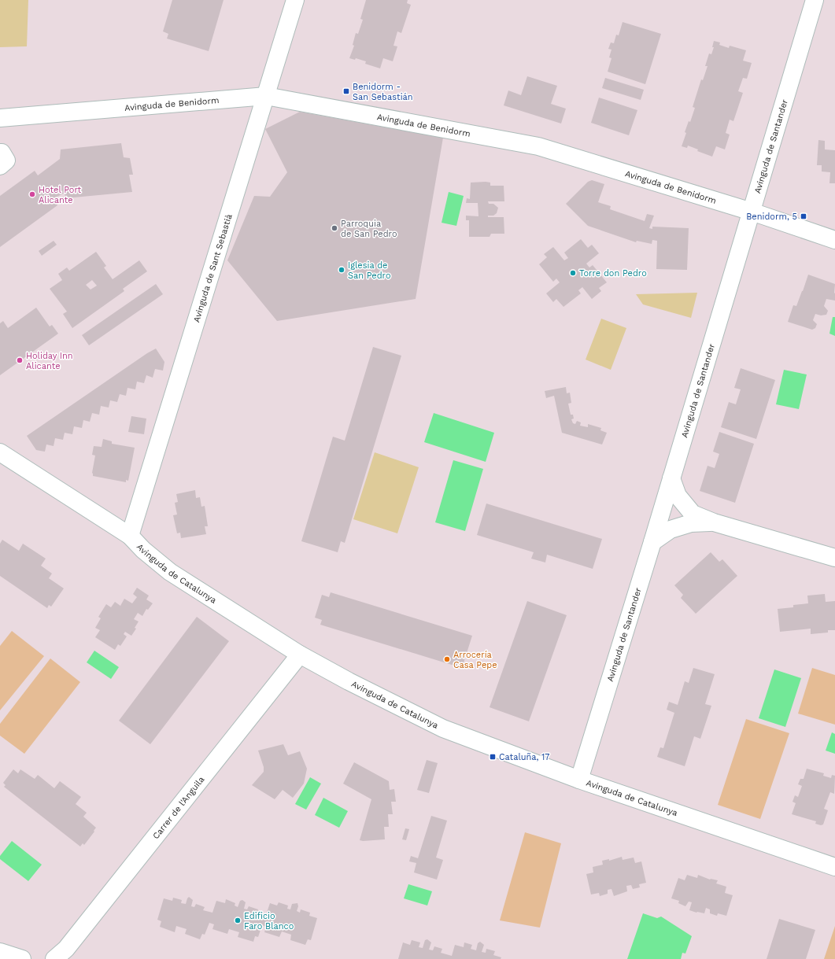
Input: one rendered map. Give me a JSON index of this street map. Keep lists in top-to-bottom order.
{
  "streets": {
    "street": [
      "Avinguda de Benidorm",
      "Avinguda de Santander",
      "Avinguda de Sant Sebastià",
      "Avinguda de Catalunya",
      "Carrer de l'Anguila"
    ]
  },
  "crossings": [
    ["Avinguda de Benidorm", "Avinguda de Santander"],
    ["Avinguda de Benidorm", "Avinguda de Sant Sebastià"],
    ["Avinguda de Santander", "Avinguda de Catalunya"],
    ["Avinguda de Sant Sebastià", "Avinguda de Catalunya"],
    ["Avinguda de Catalunya", "Carrer de l'Anguila"]
  ],
  "places": {
    "transit": ["Benidorm - San Sebastián", "Benidorm, 5", "Cataluña, 17"],
    "other": [
      "Hotel Port Alicante",
      "Parroquia de San Pedro",
      "Iglesia de San Pedro",
      "Torre don Pedro",
      "Holiday Inn Alicante",
      "Arrocería Casa Pepe",
      "Edificio Faro Blanco"
    ]
  }
}
